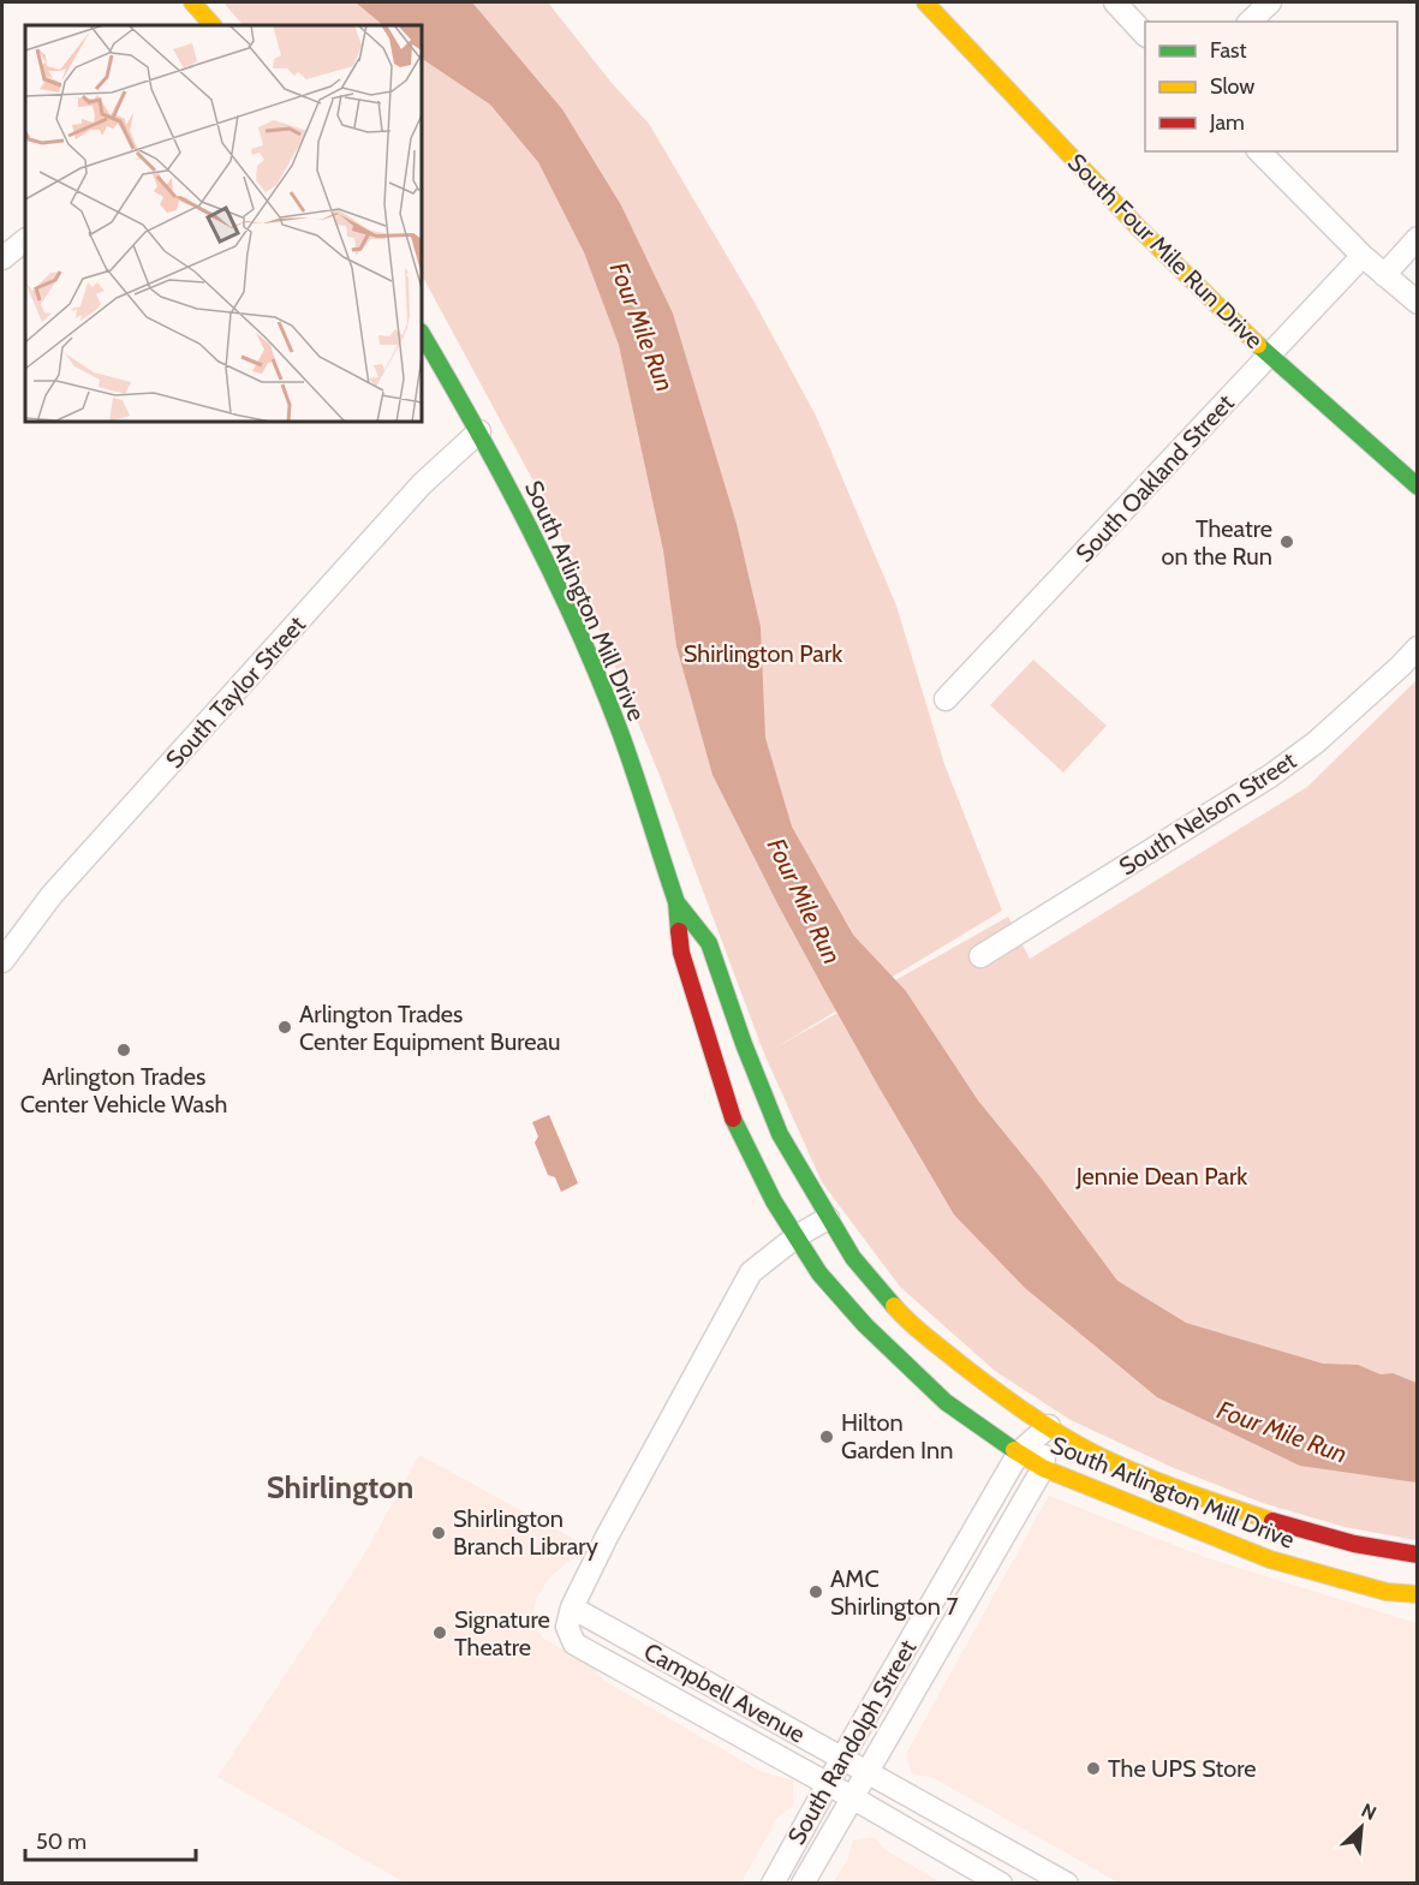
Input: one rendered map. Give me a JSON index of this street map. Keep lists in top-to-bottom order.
{
  "streets": {
    "street": [
      "South Four Mile Run Drive",
      "South Oakland Street",
      "South Arlington Mill Drive",
      "South Taylor Street",
      "South Nelson Street",
      "Campbell Avenue",
      "South Randolph Street"
    ]
  },
  "crossings": [
    ["South Four Mile Run Drive", "South Oakland Street"],
    ["South Arlington Mill Drive", "South Taylor Street"],
    ["South Arlington Mill Drive", "Campbell Avenue"],
    ["South Arlington Mill Drive", "South Randolph Street"],
    ["Campbell Avenue", "South Randolph Street"]
  ],
  "districts": ["Shirlington"],
  "water": ["Four Mile Run"],
  "parks": ["Shirlington Park", "Jennie Dean Park"],
  "places": [
    "Theatre on the Run",
    "Arlington Trades Center Equipment Bureau",
    "Arlington Trades Center Vehicle Wash",
    "Hilton Garden Inn",
    "Shirlington Branch Library",
    "AMC Shirlington 7",
    "Signature Theatre",
    "The UPS Store"
  ],
  "legend": ["Fast", "Slow", "Jam"],
  "scale_bar": "50 m",
  "north": "top right"
}
